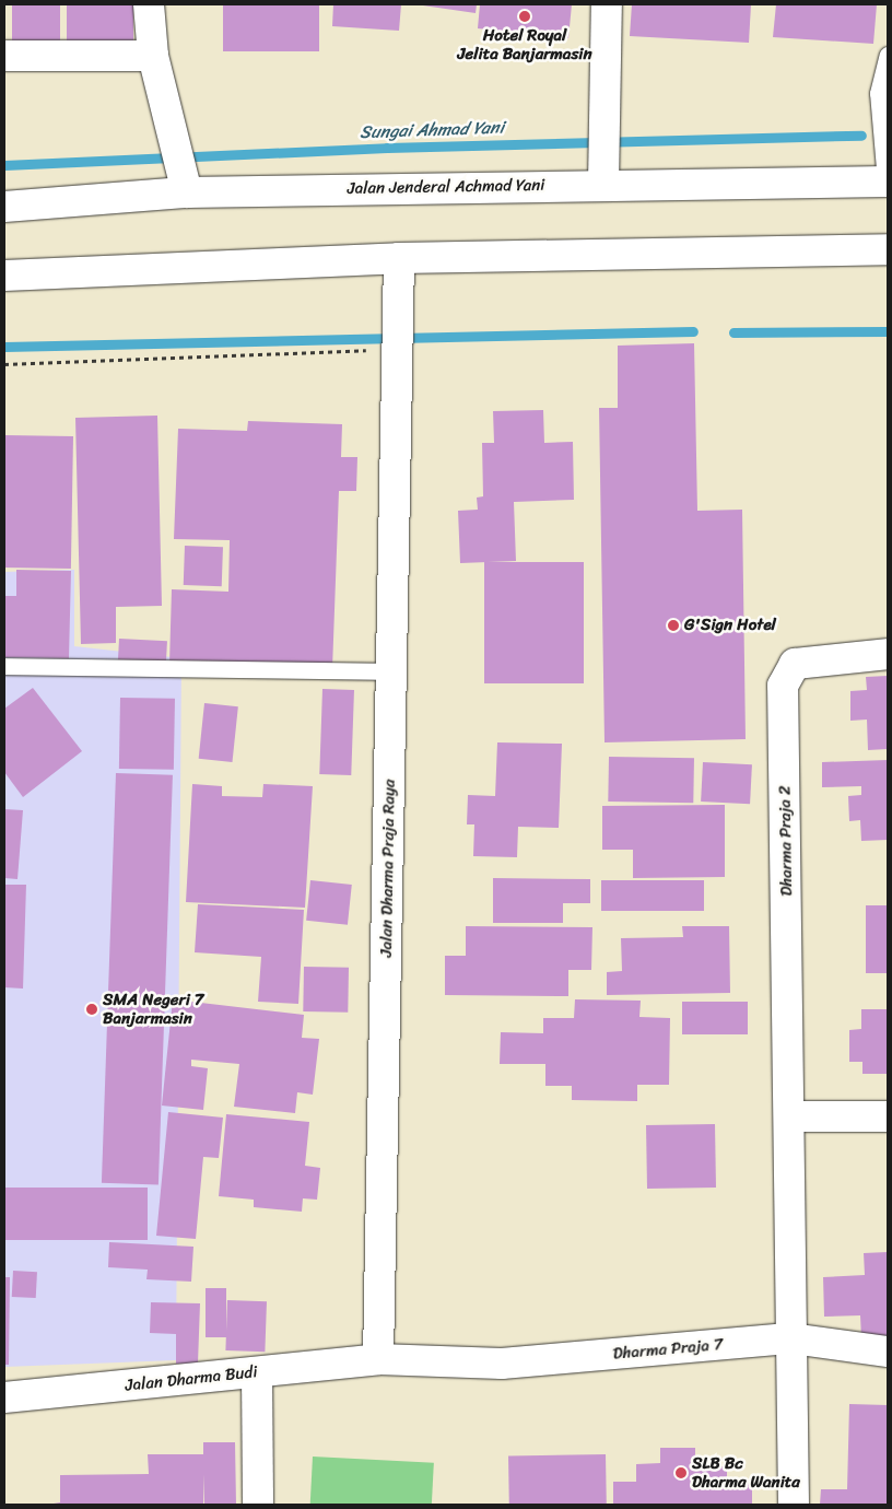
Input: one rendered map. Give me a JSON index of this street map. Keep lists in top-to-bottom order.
{
  "streets": {
    "main road": [
      "Jalan Jenderal Achmad Yani",
      "Dharma Praja 2",
      "Jalan Dharma Praja Raya",
      "Dharma Praja 7",
      "Jalan Dharma Budi"
    ]
  },
  "crossings": [
    ["Dharma Praja 2", "Dharma Praja 7"],
    ["Jalan Dharma Praja Raya", "Dharma Praja 7"],
    ["Jalan Dharma Praja Raya", "Jalan Dharma Budi"],
    ["Dharma Praja 7", "Jalan Dharma Budi"]
  ],
  "water": ["Sungai Ahmad Yani"],
  "places": [
    "Hotel Royal Jelita Banjarmasin",
    "G'Sign Hotel",
    "SMA Negeri 7 Banjarmasin",
    "SLB Bc Dharma Wanita"
  ]
}
